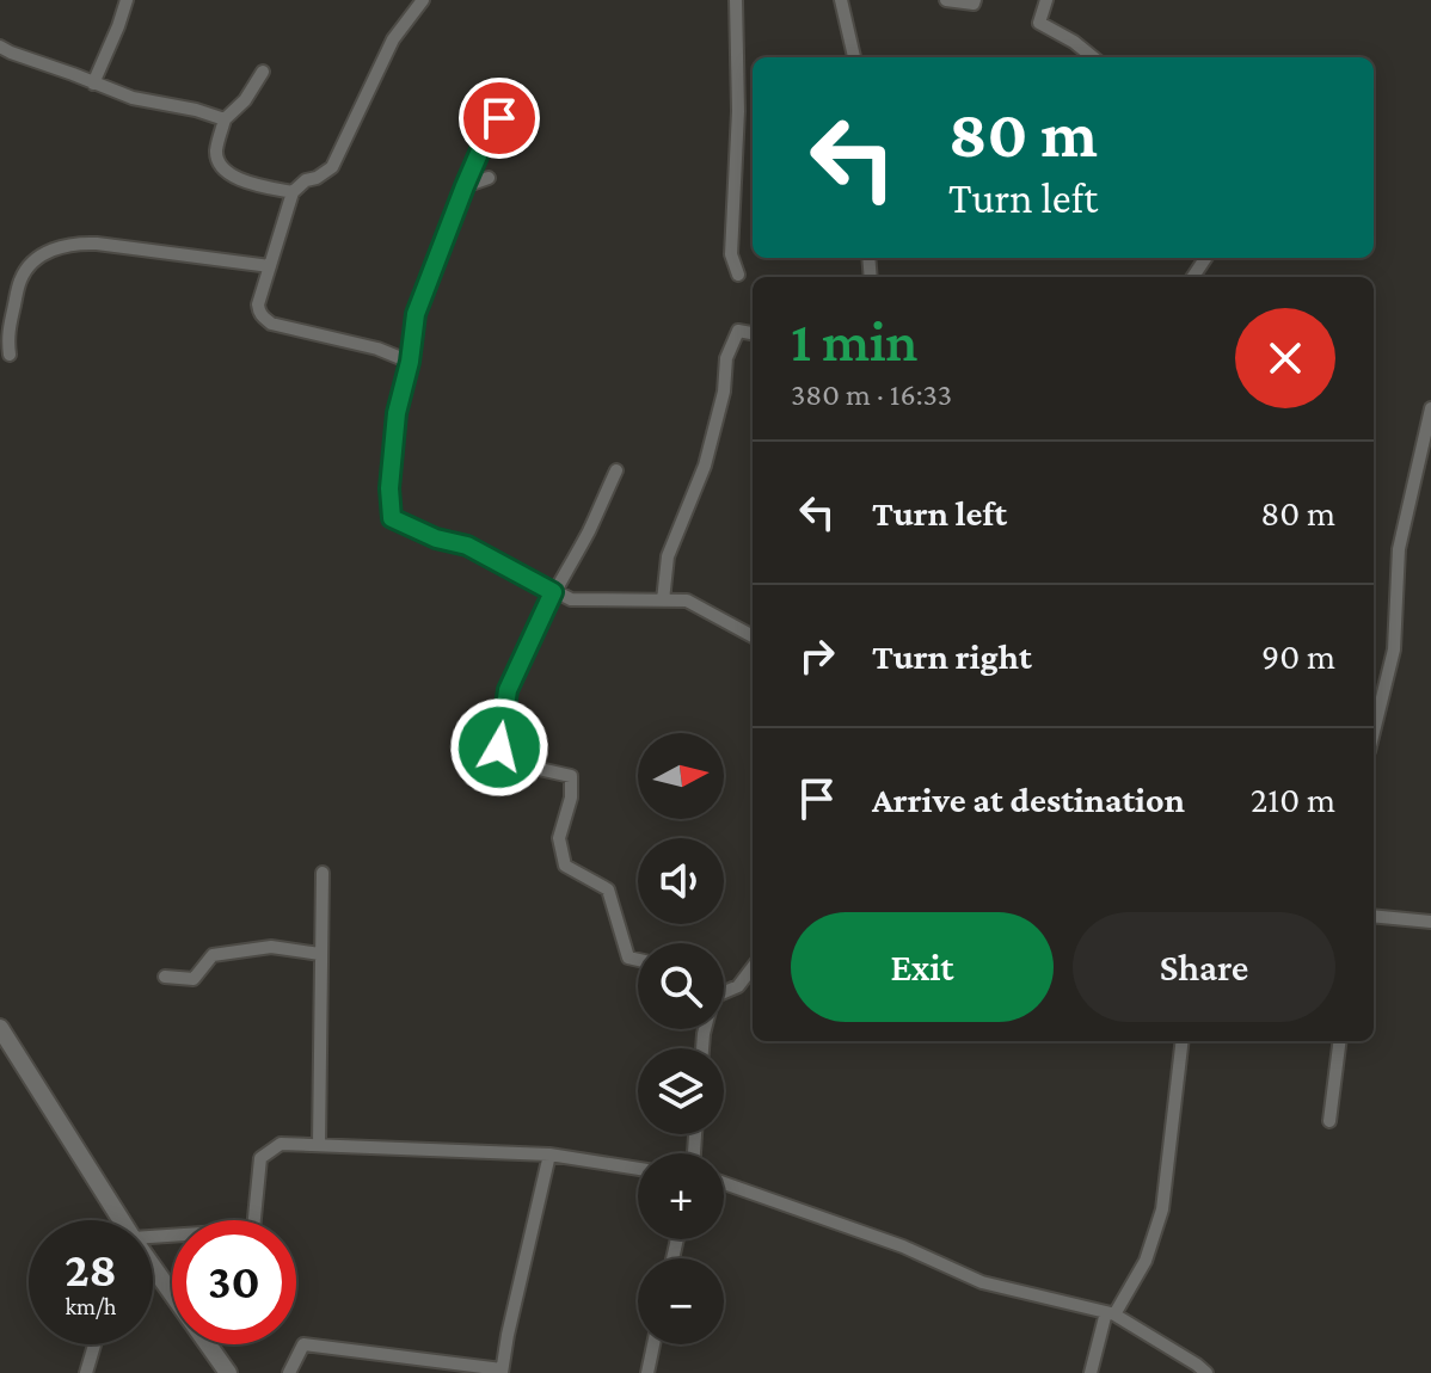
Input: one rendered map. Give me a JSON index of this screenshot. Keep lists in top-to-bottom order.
{
  "north": "right",
  "page": {
    "turn": ["80 m", "Turn left"],
    "heading": ["1 min", "380 m · 16:33"],
    "list": [
      {
        "name": "Turn left",
        "value": "80 m"
      },
      {
        "name": "Turn right",
        "value": "90 m"
      },
      {
        "name": "Arrive at destination",
        "value": "210 m"
      }
    ],
    "map_buttons": ["+", "−"],
    "buttons": ["Exit", "Share"],
    "speed": "28 km/h",
    "limit": "30"
  }
}
